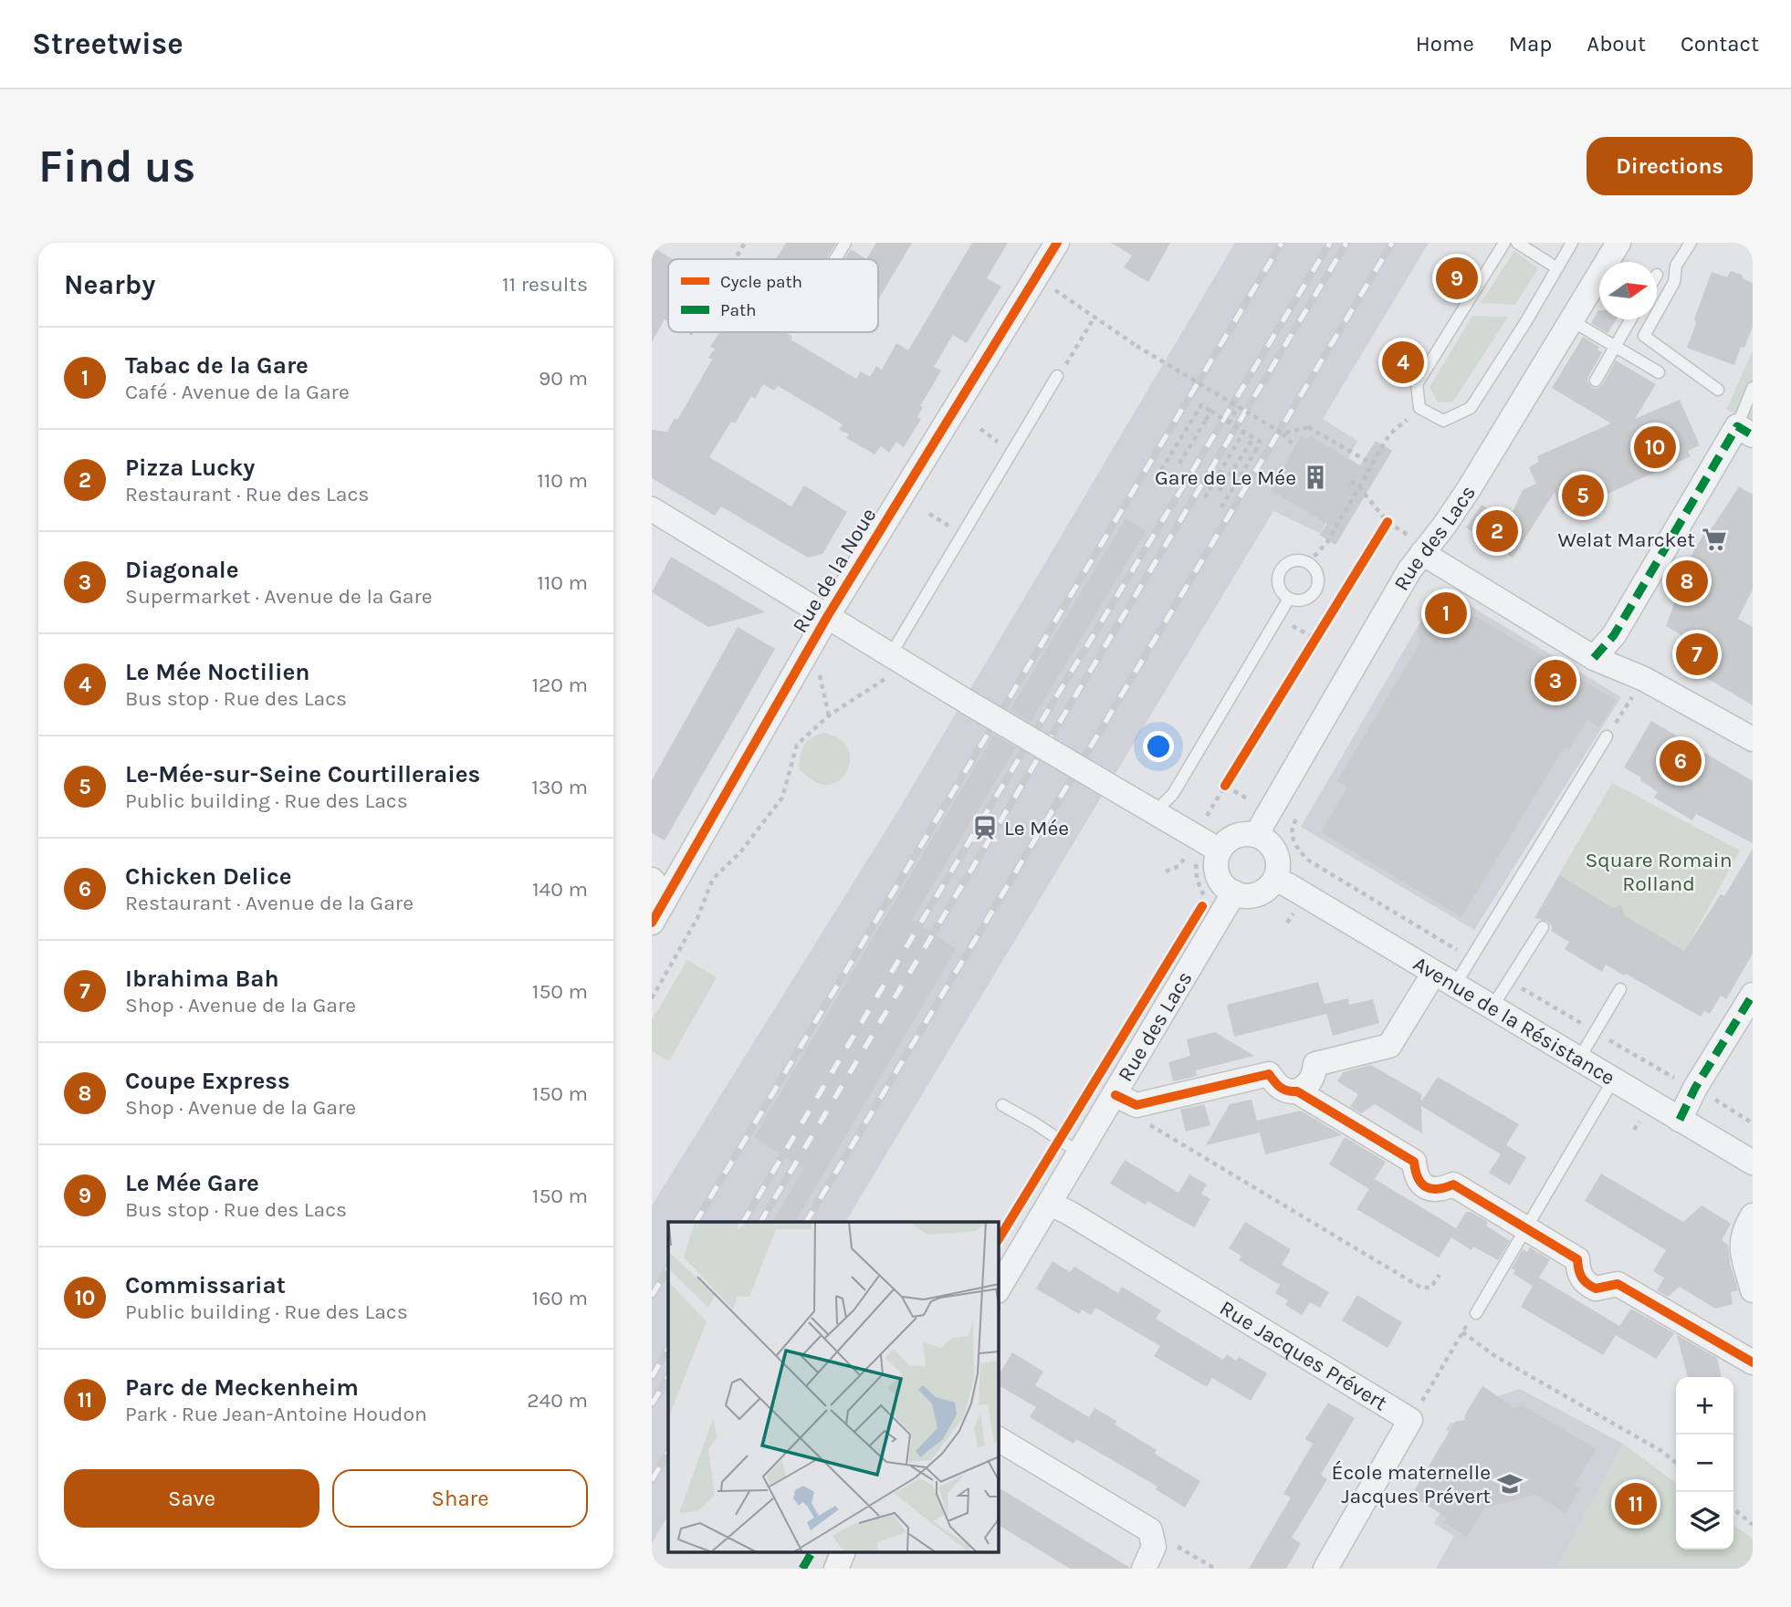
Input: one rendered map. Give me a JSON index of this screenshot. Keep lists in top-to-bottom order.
{
  "streets": {
    "street": [
      "Rue des Lacs",
      "Rue de la Noue",
      "Avenue de la Résistance",
      "Rue Jacques Prévert"
    ]
  },
  "crossings": [
    ["Rue des Lacs", "Avenue de la Résistance"],
    ["Rue des Lacs", "Rue Jacques Prévert"]
  ],
  "parks": ["Square Romain Rolland"],
  "places": {
    "building": ["Gare de Le Mée"],
    "supermarket": ["Welat Marcket"],
    "station": ["Le Mée"],
    "school or university": ["École maternelle Jacques Prévert"]
  },
  "legend": ["Cycle path", "Path"],
  "north": "right",
  "page": {
    "header": "Streetwise",
    "nav": [
      "Home",
      "Map",
      "About",
      "Contact"
    ],
    "buttons": [
      "Directions",
      ["Save", "Share"]
    ],
    "title": "Find us",
    "heading": ["Nearby", "11 results"],
    "pins": [
      "9",
      "4",
      "10",
      "5",
      "2",
      "8",
      "1",
      "7",
      "3",
      "6",
      "11"
    ],
    "list": [
      {
        "mark": "1",
        "name": "Tabac de la Gare",
        "note": "Café · Avenue de la Gare",
        "value": "90 m"
      },
      {
        "mark": "2",
        "name": "Pizza Lucky",
        "note": "Restaurant · Rue des Lacs",
        "value": "110 m"
      },
      {
        "mark": "3",
        "name": "Diagonale",
        "note": "Supermarket · Avenue de la Gare",
        "value": "110 m"
      },
      {
        "mark": "4",
        "name": "Le Mée Noctilien",
        "note": "Bus stop · Rue des Lacs",
        "value": "120 m"
      },
      {
        "mark": "5",
        "name": "Le-Mée-sur-Seine Courtilleraies",
        "note": "Public building · Rue des Lacs",
        "value": "130 m"
      },
      {
        "mark": "6",
        "name": "Chicken Delice",
        "note": "Restaurant · Avenue de la Gare",
        "value": "140 m"
      },
      {
        "mark": "7",
        "name": "Ibrahima Bah",
        "note": "Shop · Avenue de la Gare",
        "value": "150 m"
      },
      {
        "mark": "8",
        "name": "Coupe Express",
        "note": "Shop · Avenue de la Gare",
        "value": "150 m"
      },
      {
        "mark": "9",
        "name": "Le Mée Gare",
        "note": "Bus stop · Rue des Lacs",
        "value": "150 m"
      },
      {
        "mark": "10",
        "name": "Commissariat",
        "note": "Public building · Rue des Lacs",
        "value": "160 m"
      },
      {
        "mark": "11",
        "name": "Parc de Meckenheim",
        "note": "Park · Rue Jean-Antoine Houdon",
        "value": "240 m"
      }
    ],
    "map_buttons": ["+", "−"]
  }
}
